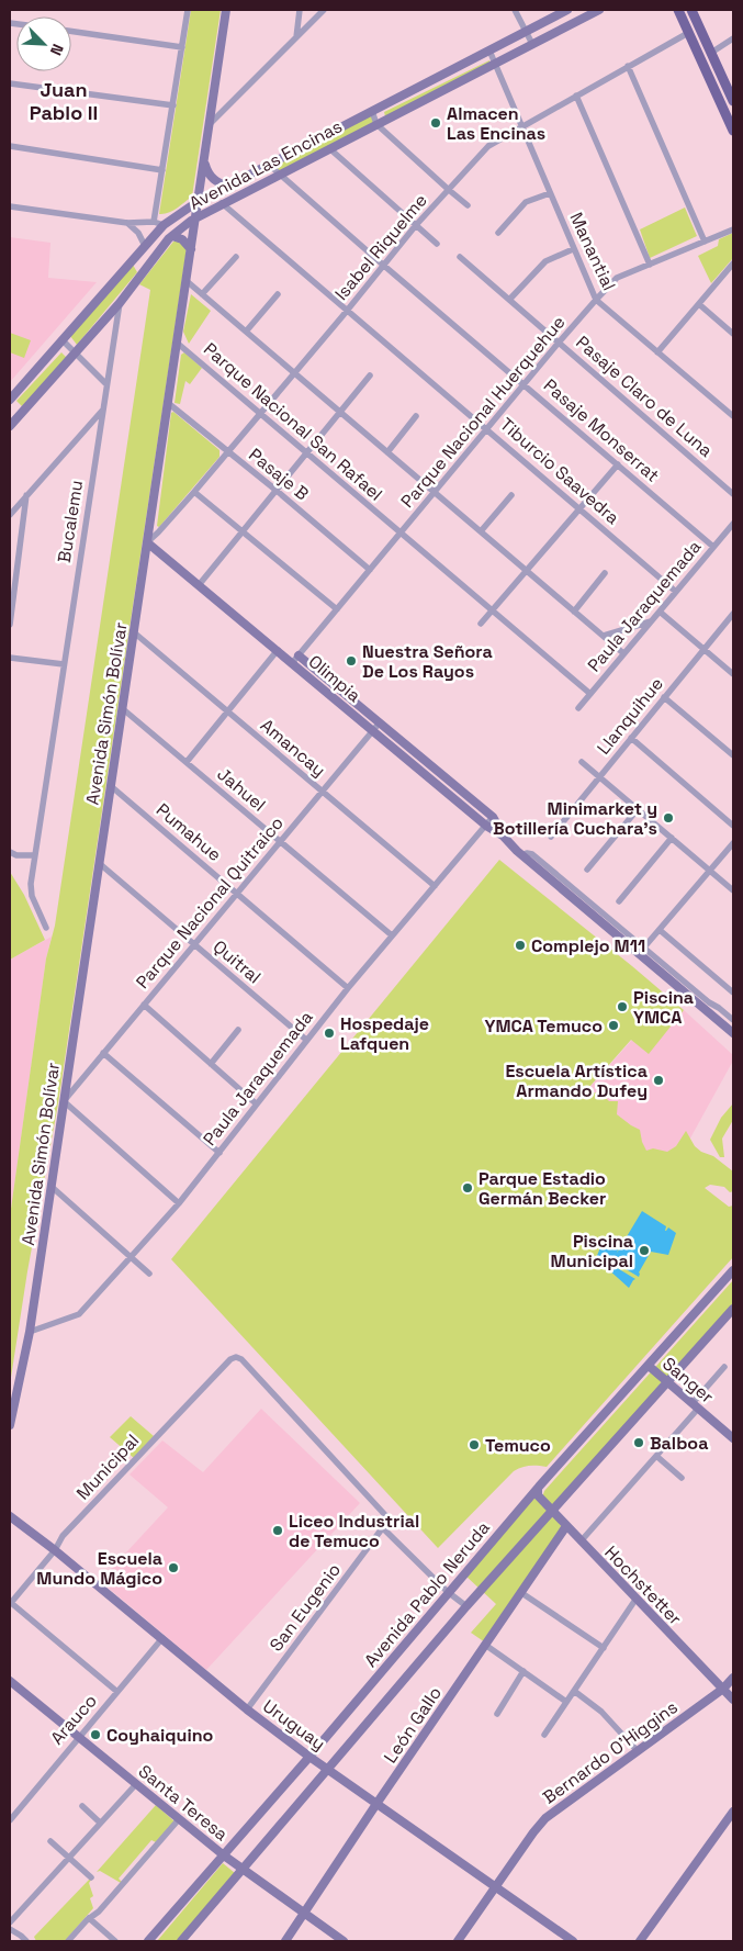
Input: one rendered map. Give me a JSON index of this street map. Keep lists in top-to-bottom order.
{
  "streets": {
    "street": [
      "Avenida Las Encinas",
      "Isabel Riquelme",
      "Manantial",
      "Pasaje Claro de Luna",
      "Parque Nacional Huerquehue",
      "Parque Nacional San Rafael",
      "Pasaje Monserrat",
      "Tiburcio Saavedra",
      "Pasaje B",
      "Bucalemu",
      "Paula Jaraquemada",
      "Olimpia",
      "Avenida Simón Bolívar",
      "Llanquihue",
      "Amancay",
      "Jahuel",
      "Pumahue",
      "Parque Nacional Quitraico",
      "Quitral",
      "Sanger",
      "Municipal",
      "Hochstetter",
      "Avenida Pablo Neruda",
      "San Eugenio",
      "Arauco",
      "Uruguay",
      "León Gallo",
      "Bernardo O'Higgins",
      "Santa Teresa"
    ]
  },
  "crossings": [
    ["Avenida Las Encinas", "Manantial"],
    ["Avenida Las Encinas", "Pasaje Monserrat"],
    ["Avenida Las Encinas", "Tiburcio Saavedra"],
    ["Avenida Las Encinas", "Bucalemu"],
    ["Avenida Las Encinas", "Avenida Simón Bolívar"],
    ["Isabel Riquelme", "Manantial"],
    ["Isabel Riquelme", "Parque Nacional San Rafael"],
    ["Isabel Riquelme", "Pasaje Monserrat"],
    ["Isabel Riquelme", "Tiburcio Saavedra"],
    ["Isabel Riquelme", "Pasaje B"],
    ["Isabel Riquelme", "Olimpia"],
    ["Isabel Riquelme", "Avenida Simón Bolívar"],
    ["Manantial", "Parque Nacional Huerquehue"],
    ["Pasaje Claro de Luna", "Parque Nacional Huerquehue"],
    ["Parque Nacional Huerquehue", "Parque Nacional San Rafael"],
    ["Parque Nacional Huerquehue", "Pasaje Monserrat"],
    ["Parque Nacional Huerquehue", "Tiburcio Saavedra"],
    ["Parque Nacional Huerquehue", "Pasaje B"],
    ["Parque Nacional Huerquehue", "Olimpia"],
    ["Parque Nacional San Rafael", "Paula Jaraquemada"],
    ["Parque Nacional San Rafael", "Avenida Simón Bolívar"],
    ["Pasaje Monserrat", "Paula Jaraquemada"],
    ["Tiburcio Saavedra", "Paula Jaraquemada"],
    ["Pasaje B", "Avenida Simón Bolívar"],
    ["Paula Jaraquemada", "Olimpia"],
    ["Paula Jaraquemada", "Avenida Simón Bolívar"],
    ["Paula Jaraquemada", "Amancay"],
    ["Paula Jaraquemada", "Jahuel"],
    ["Paula Jaraquemada", "Pumahue"],
    ["Paula Jaraquemada", "Quitral"],
    ["Olimpia", "Avenida Simón Bolívar"],
    ["Olimpia", "Parque Nacional Quitraico"],
    ["Avenida Simón Bolívar", "Amancay"],
    ["Avenida Simón Bolívar", "Jahuel"],
    ["Avenida Simón Bolívar", "Pumahue"],
    ["Avenida Simón Bolívar", "Parque Nacional Quitraico"],
    ["Avenida Simón Bolívar", "Quitral"],
    ["Amancay", "Parque Nacional Quitraico"],
    ["Jahuel", "Parque Nacional Quitraico"],
    ["Pumahue", "Parque Nacional Quitraico"],
    ["Parque Nacional Quitraico", "Quitral"],
    ["Sanger", "Avenida Pablo Neruda"],
    ["Municipal", "San Eugenio"],
    ["Municipal", "Uruguay"],
    ["Hochstetter", "Avenida Pablo Neruda"],
    ["Hochstetter", "León Gallo"],
    ["Hochstetter", "Bernardo O'Higgins"],
    ["Avenida Pablo Neruda", "Uruguay"],
    ["Avenida Pablo Neruda", "Santa Teresa"],
    ["San Eugenio", "Uruguay"],
    ["Arauco", "Uruguay"],
    ["Arauco", "Santa Teresa"],
    ["Uruguay", "León Gallo"],
    ["Uruguay", "Bernardo O'Higgins"],
    ["León Gallo", "Santa Teresa"]
  ],
  "districts": ["Juan Pablo II"],
  "places": [
    "Almacen Las Encinas",
    "Nuestra Señora De Los Rayos",
    "Minimarket y Botillería Cuchara's",
    "Complejo M11",
    "Piscina YMCA",
    "YMCA Temuco",
    "Hospedaje Lafquen",
    "Escuela Artística Armando Dufey",
    "Parque Estadio Germán Becker",
    "Piscina Municipal",
    "Balboa",
    "Temuco",
    "Liceo Industrial de Temuco",
    "Escuela Mundo Mágico",
    "Coyhaiquino"
  ],
  "north": "bottom right"
}
